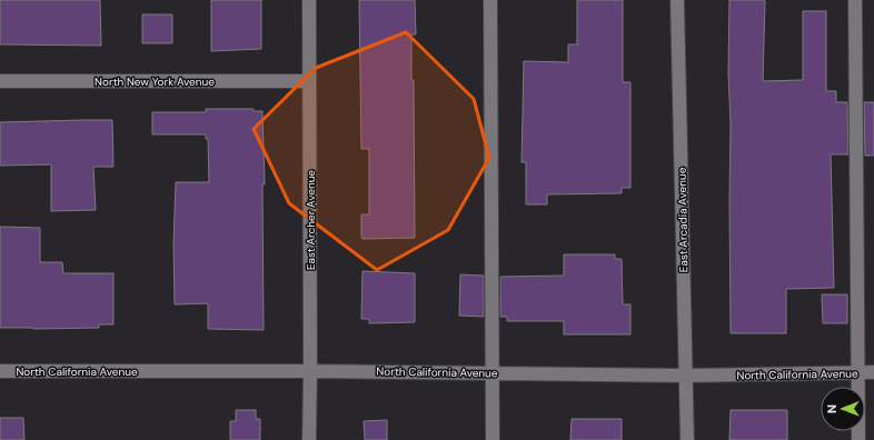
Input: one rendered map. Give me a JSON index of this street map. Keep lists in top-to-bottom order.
{
  "streets": {
    "street": [
      "North New York Avenue",
      "East Archer Avenue",
      "East Arcadia Avenue",
      "North California Avenue"
    ]
  },
  "crossings": [
    ["North New York Avenue", "East Archer Avenue"],
    ["East Archer Avenue", "North California Avenue"],
    ["East Arcadia Avenue", "North California Avenue"]
  ],
  "north": "left"
}
